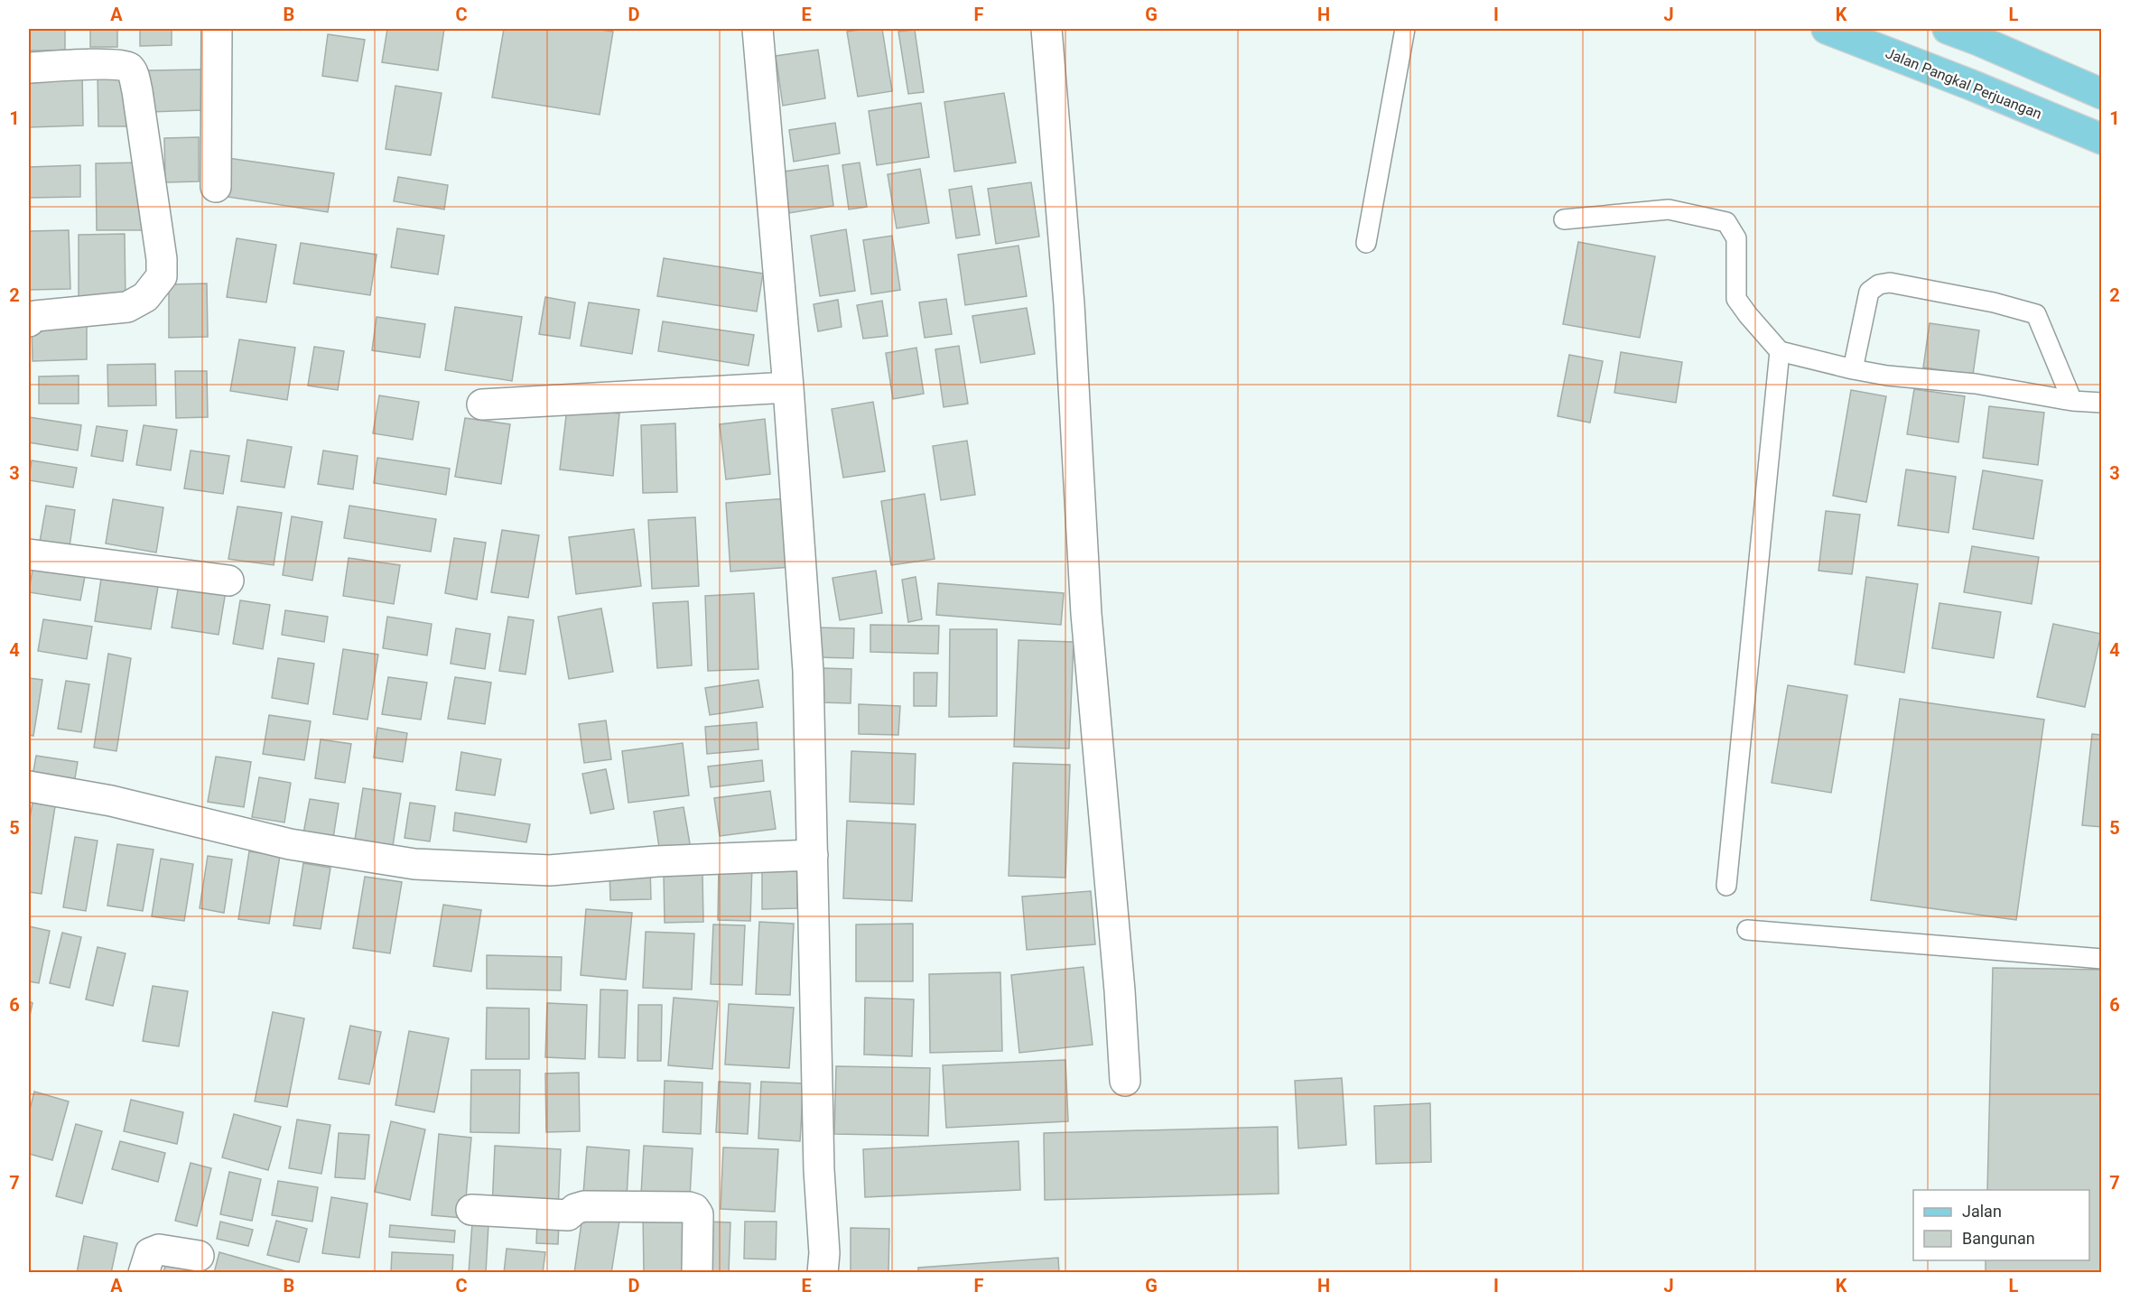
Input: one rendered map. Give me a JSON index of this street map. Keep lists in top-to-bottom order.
{
  "streets": {
    "main road": ["Jalan Pangkal Perjuangan"]
  },
  "legend": ["Jalan", "Bangunan"],
  "grid": {
    "columns": [
      "A",
      "B",
      "C",
      "D",
      "E",
      "F",
      "G",
      "H",
      "I",
      "J",
      "K",
      "L"
    ],
    "rows": [
      "1",
      "2",
      "3",
      "4",
      "5",
      "6",
      "7"
    ]
  }
}
